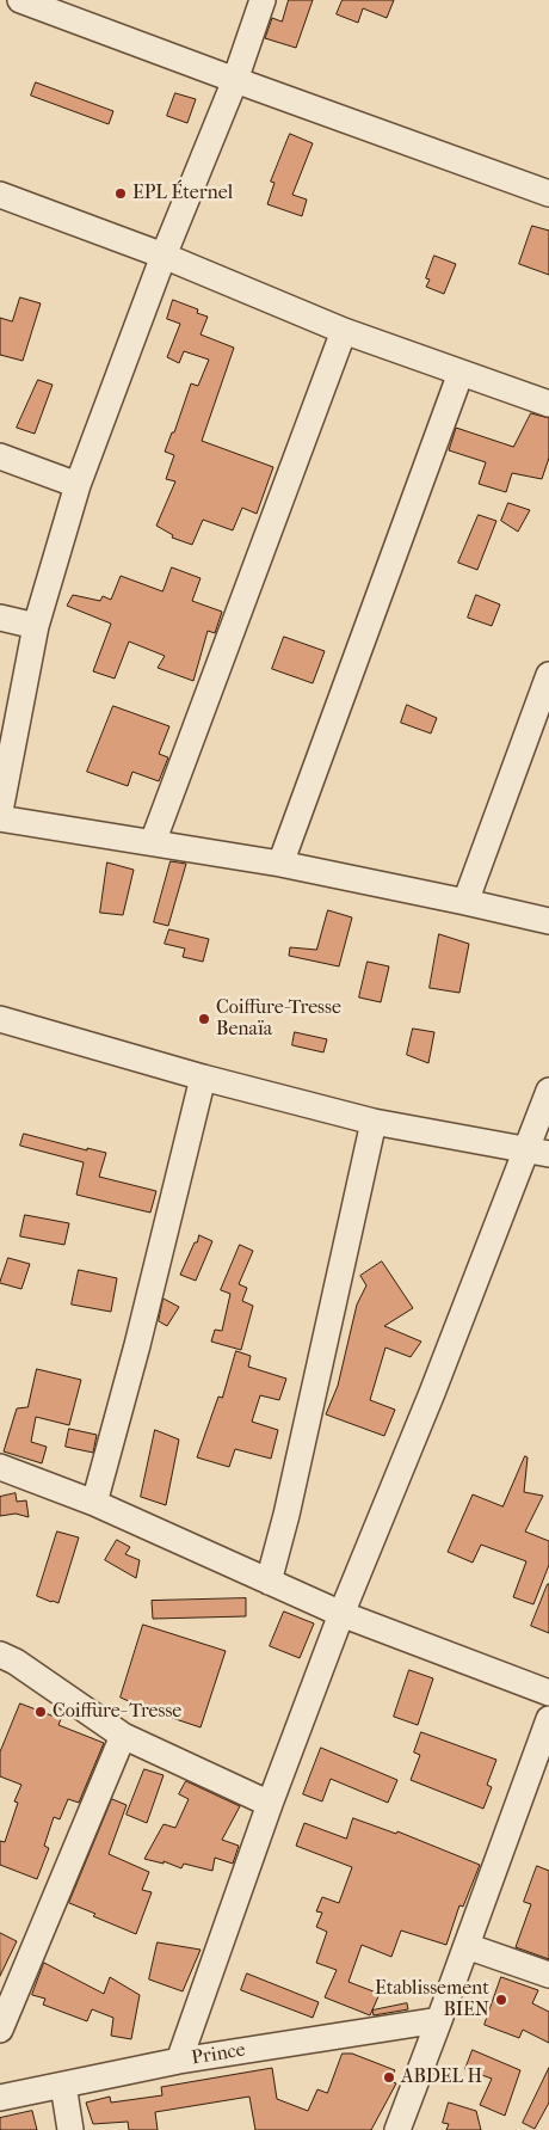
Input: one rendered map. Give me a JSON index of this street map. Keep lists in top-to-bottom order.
{
  "streets": {
    "street": ["Prince"]
  },
  "places": [
    "EPL Éternel",
    "Coiffure-Tresse Benaïa",
    "Coiffure- Tresse",
    "Etablissement BIEN",
    "ABDEL H"
  ]
}
